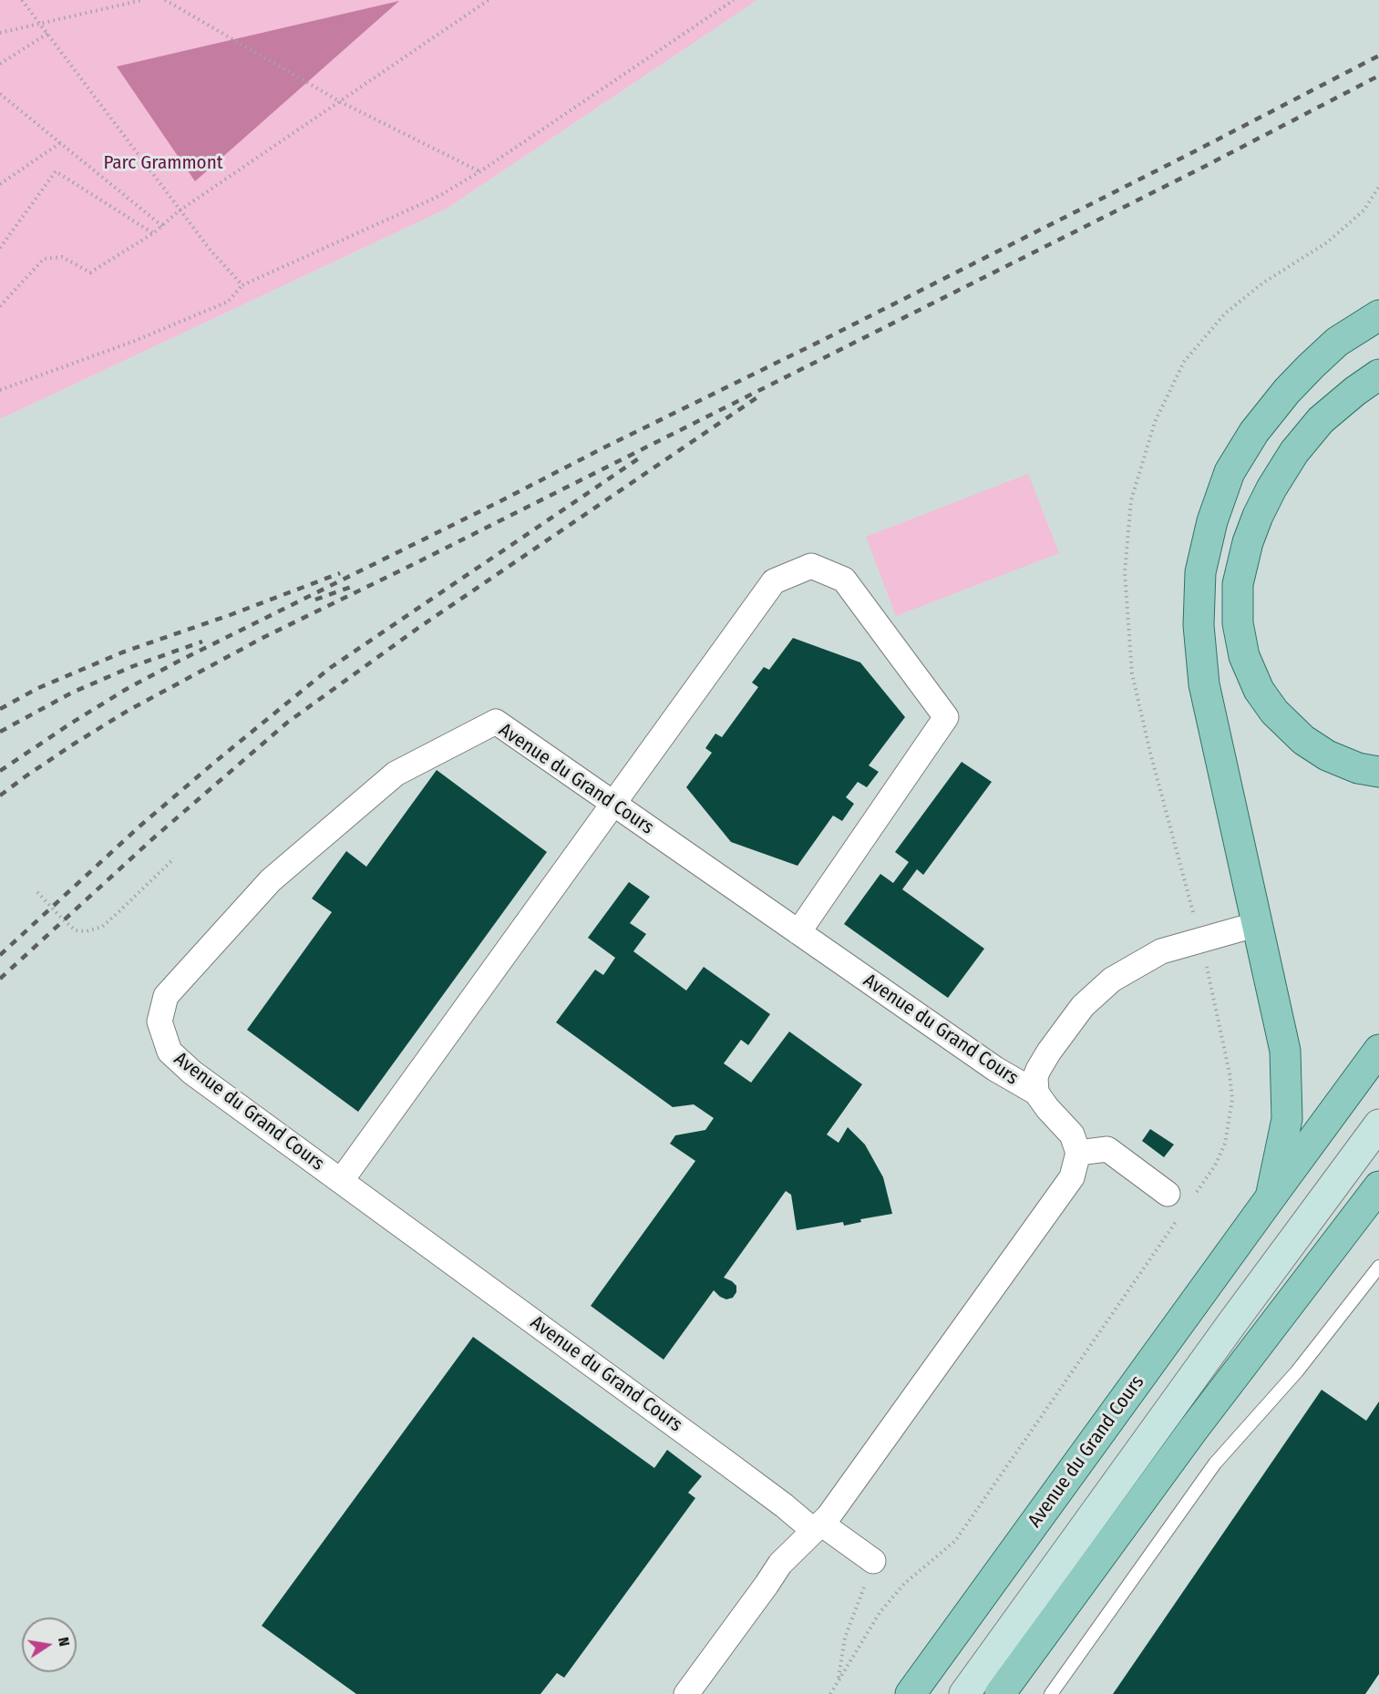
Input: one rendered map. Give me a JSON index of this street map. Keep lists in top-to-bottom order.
{
  "streets": {
    "main road": ["Avenue du Grand Cours"]
  },
  "parks": ["Parc Grammont"],
  "north": "right"
}
